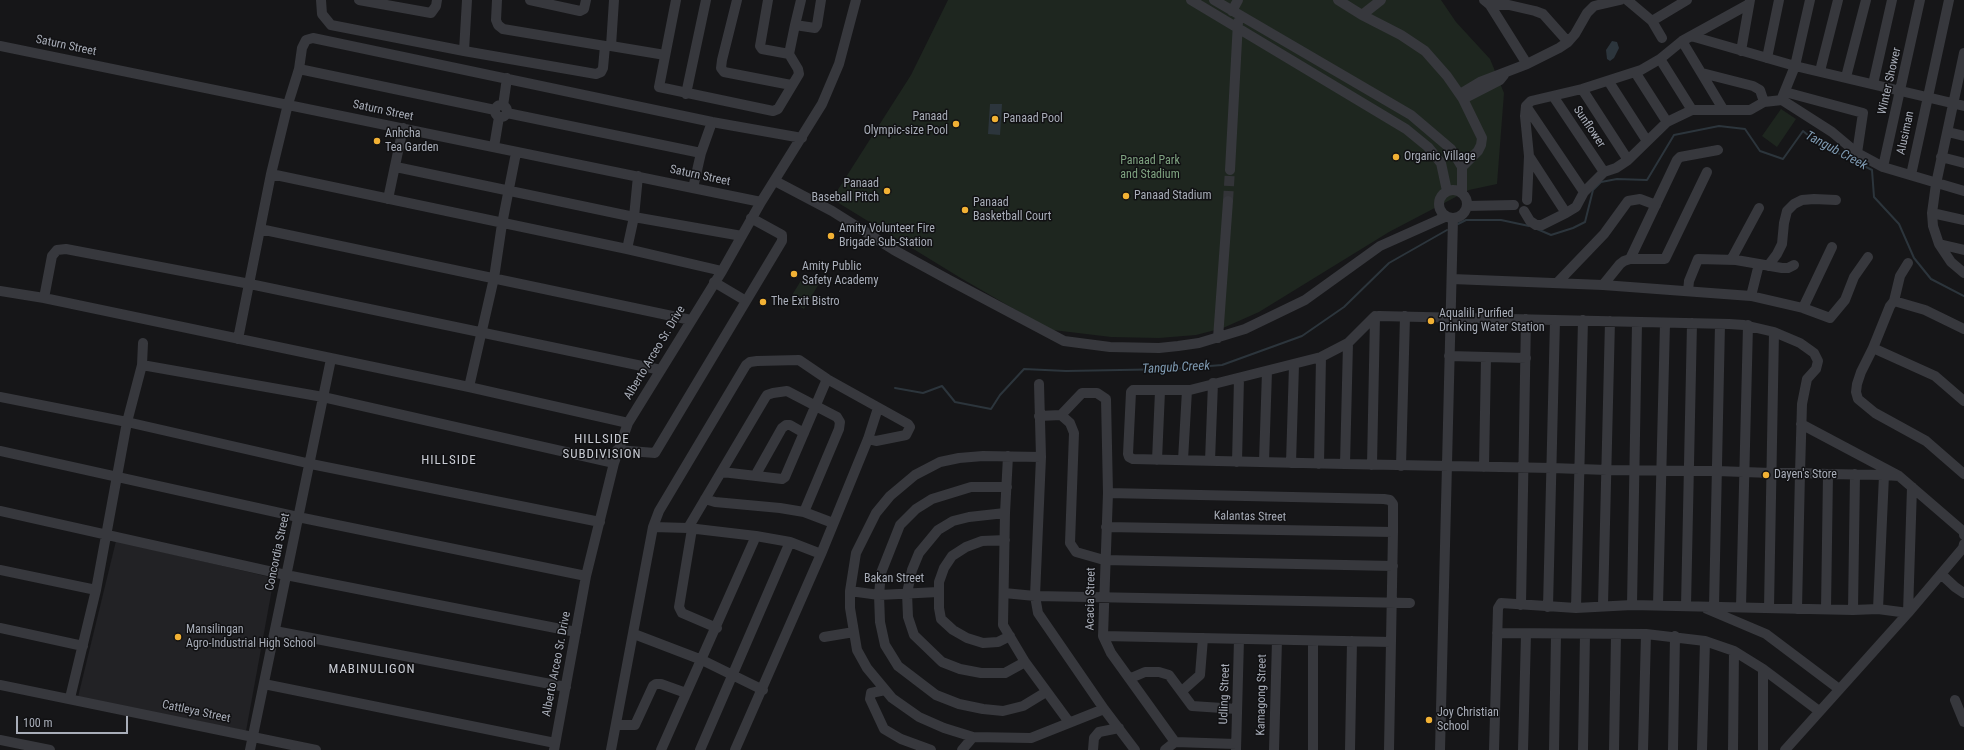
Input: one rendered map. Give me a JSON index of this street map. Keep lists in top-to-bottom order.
{
  "streets": {
    "street": [
      "Saturn Street",
      "Winter Shower",
      "Sunflower",
      "Alusiman",
      "Alberto Arceo Sr. Drive",
      "Kalantas Street",
      "Concordia Street",
      "Bakan Street",
      "Acacia Street",
      "Udling Street",
      "Kamagong Street",
      "Cattleya Street"
    ]
  },
  "crossings": [
    ["Saturn Street", "Alberto Arceo Sr. Drive"],
    ["Kalantas Street", "Acacia Street"],
    ["Concordia Street", "Cattleya Street"]
  ],
  "districts": ["HILLSIDE SUBDIVISION", "HILLSIDE", "MABINULIGON"],
  "water": ["Tangub Creek"],
  "parks": ["Panaad Park and Stadium"],
  "places": [
    "Panaad Pool",
    "Panaad Olympic-size Pool",
    "Anhcha Tea Garden",
    "Organic Village",
    "Panaad Baseball Pitch",
    "Panaad Stadium",
    "Panaad Basketball Court",
    "Amity Volunteer Fire Brigade Sub-Station",
    "Amity Public Safety Academy",
    "The Exit Bistro",
    "Aqualili Purified Drinking Water Station",
    "Dayen's Store",
    "Mansilingan Agro-Industrial High School",
    "Joy Christian School"
  ],
  "scale_bar": "100 m"
}
